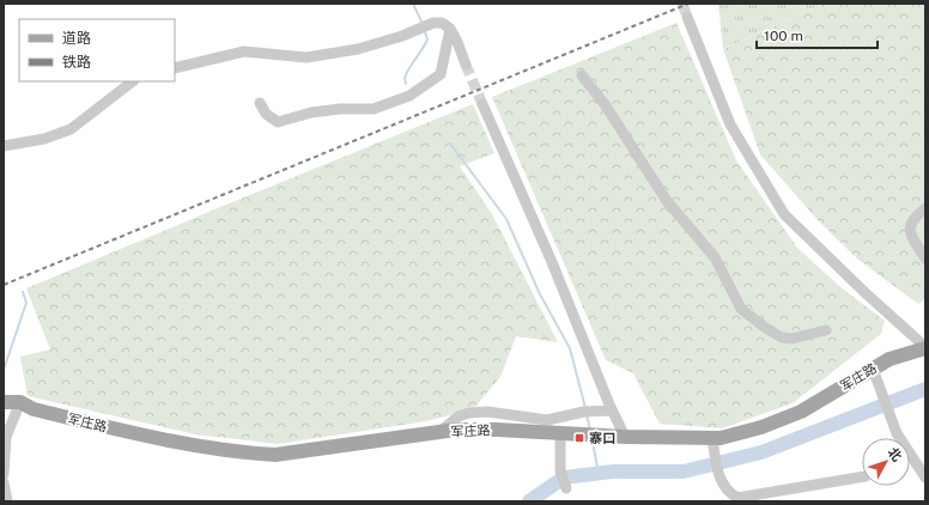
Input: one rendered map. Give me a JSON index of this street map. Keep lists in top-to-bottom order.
{
  "streets": {
    "main road": ["军庄路"]
  },
  "places": {
    "transit": ["寨口"]
  },
  "legend": ["道路", "铁路"],
  "scale_bar": "100 m",
  "north": "top right"
}
